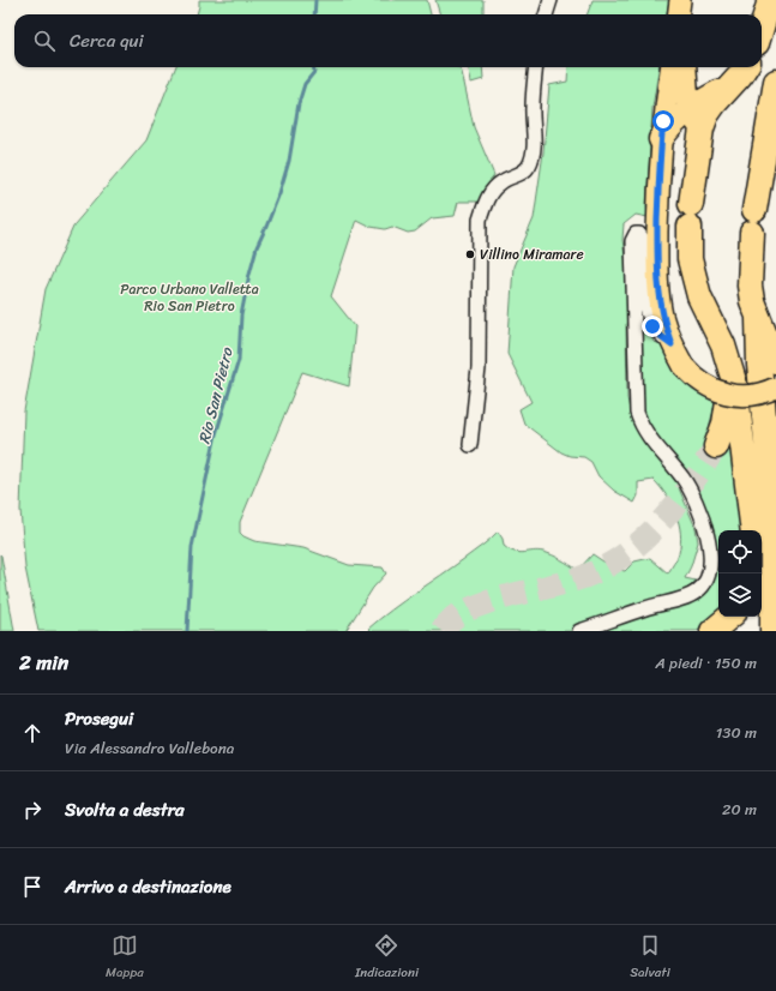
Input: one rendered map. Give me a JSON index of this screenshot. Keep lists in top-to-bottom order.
{
  "water": ["Rio San Pietro"],
  "parks": ["Parco Urbano Valletta Rio San Pietro"],
  "places": ["Villino Miramare"],
  "page": {
    "search": "Cerca qui",
    "heading": ["2 min", "A piedi · 150 m"],
    "list": [
      ["Prosegui", "Via Alessandro Vallebona", "130 m"],
      ["Svolta a destra", "20 m"],
      "Arrivo a destinazione"
    ],
    "nav": ["Mappa", "Indicazioni", "Salvati"]
  }
}
